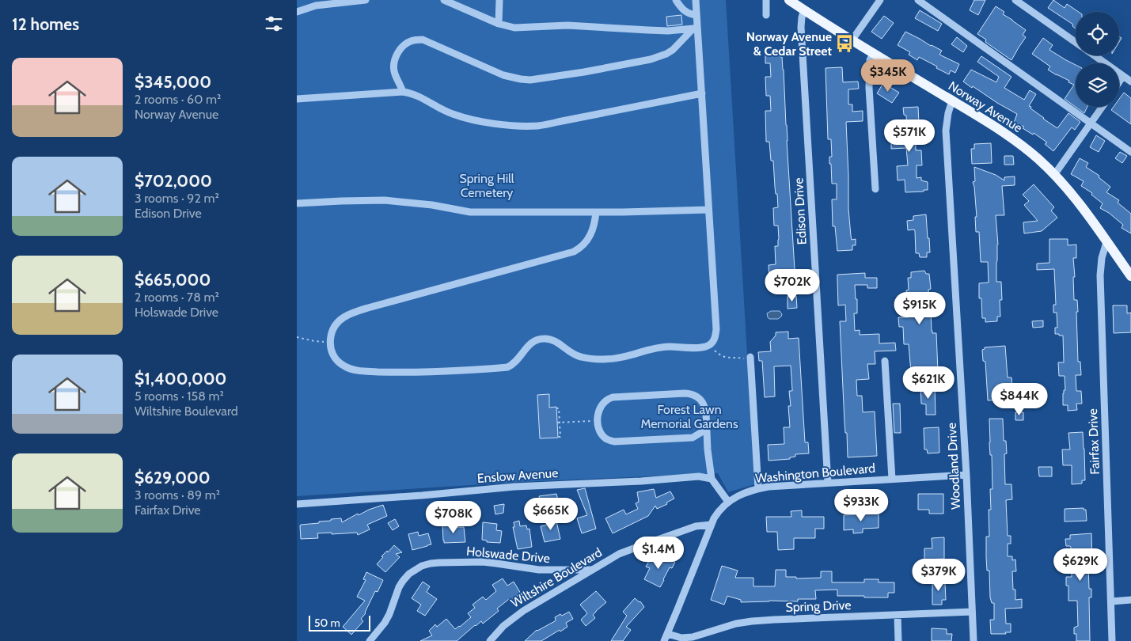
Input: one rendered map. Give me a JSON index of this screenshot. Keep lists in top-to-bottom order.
{
  "streets": {
    "main road": ["Norway Avenue"],
    "street": [
      "Edison Drive",
      "Fairfax Drive",
      "Woodland Drive",
      "Washington Boulevard",
      "Enslow Avenue",
      "Holswade Drive",
      "Wiltshire Boulevard",
      "Spring Drive"
    ]
  },
  "crossings": [
    ["Norway Avenue", "Edison Drive"],
    ["Norway Avenue", "Fairfax Drive"],
    ["Norway Avenue", "Woodland Drive"],
    ["Edison Drive", "Washington Boulevard"],
    ["Woodland Drive", "Washington Boulevard"],
    ["Woodland Drive", "Spring Drive"],
    ["Washington Boulevard", "Wiltshire Boulevard"],
    ["Washington Boulevard", "Spring Drive"],
    ["Holswade Drive", "Wiltshire Boulevard"]
  ],
  "parks": ["Spring Hill Cemetery", "Forest Lawn Memorial Gardens"],
  "places": {
    "bus stop": ["Norway Avenue & Cedar Street"]
  },
  "scale_bar": "50 m",
  "page": {
    "heading": "12 homes",
    "list": [
      {
        "name": "$345,000",
        "note": "2 rooms · 60 m² · Norway Avenue"
      },
      {
        "name": "$702,000",
        "note": "3 rooms · 92 m² · Edison Drive"
      },
      {
        "name": "$665,000",
        "note": "2 rooms · 78 m² · Holswade Drive"
      },
      {
        "name": "$1,400,000",
        "note": "5 rooms · 158 m² · Wiltshire Boulevard"
      },
      {
        "name": "$629,000",
        "note": "3 rooms · 89 m² · Fairfax Drive"
      }
    ],
    "price": [
      "$345K",
      "$571K",
      "$702K",
      "$915K",
      "$621K",
      "$844K",
      "$933K",
      "$665K",
      "$708K",
      "$1.4M",
      "$629K",
      "$379K"
    ],
    "scale": "50 m"
  }
}
